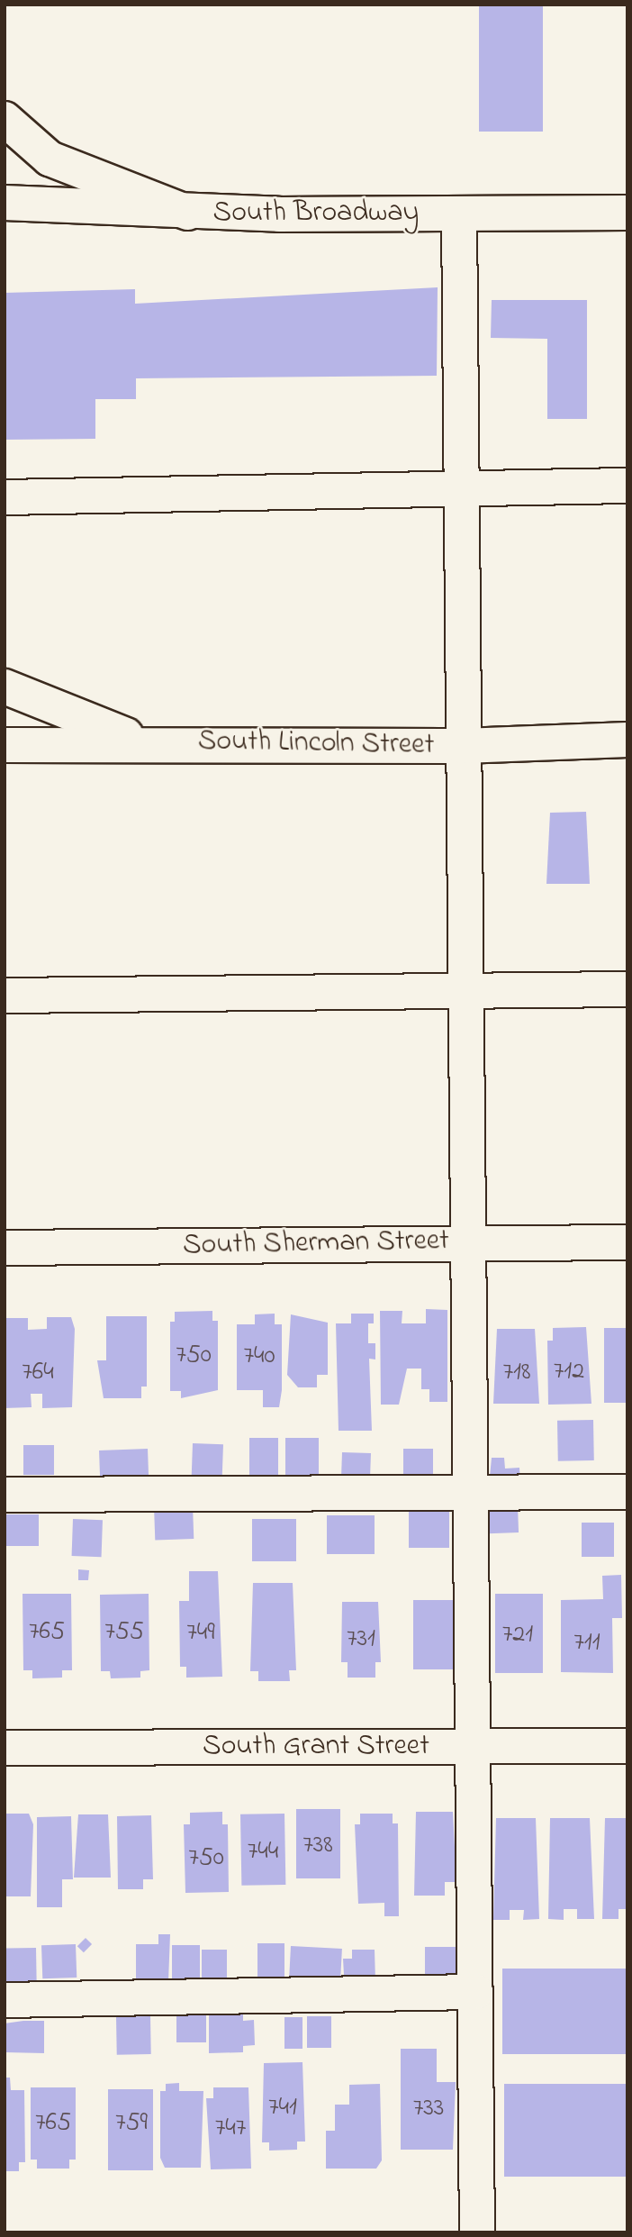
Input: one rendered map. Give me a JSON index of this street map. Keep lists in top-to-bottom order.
{
  "streets": {
    "main road": [
      "South Broadway",
      "South Lincoln Street",
      "South Sherman Street",
      "South Grant Street"
    ]
  },
  "house_numbers": [
    "750",
    "740",
    "712",
    "764",
    "718",
    "765",
    "755",
    "749",
    "721",
    "731",
    "711",
    "738",
    "744",
    "750",
    "741",
    "733",
    "765",
    "759",
    "747"
  ]
}
